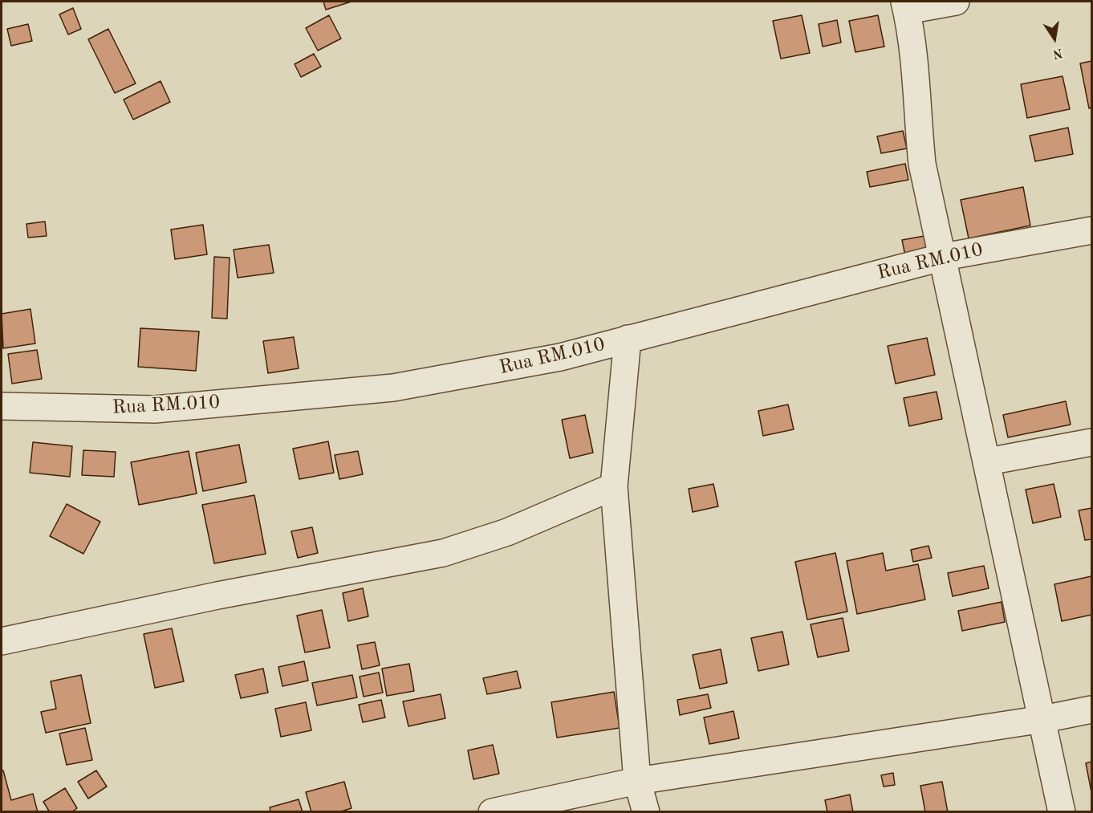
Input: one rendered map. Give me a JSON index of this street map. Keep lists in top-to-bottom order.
{
  "streets": {
    "street": ["Rua RM.010"]
  },
  "north": "bottom"
}
